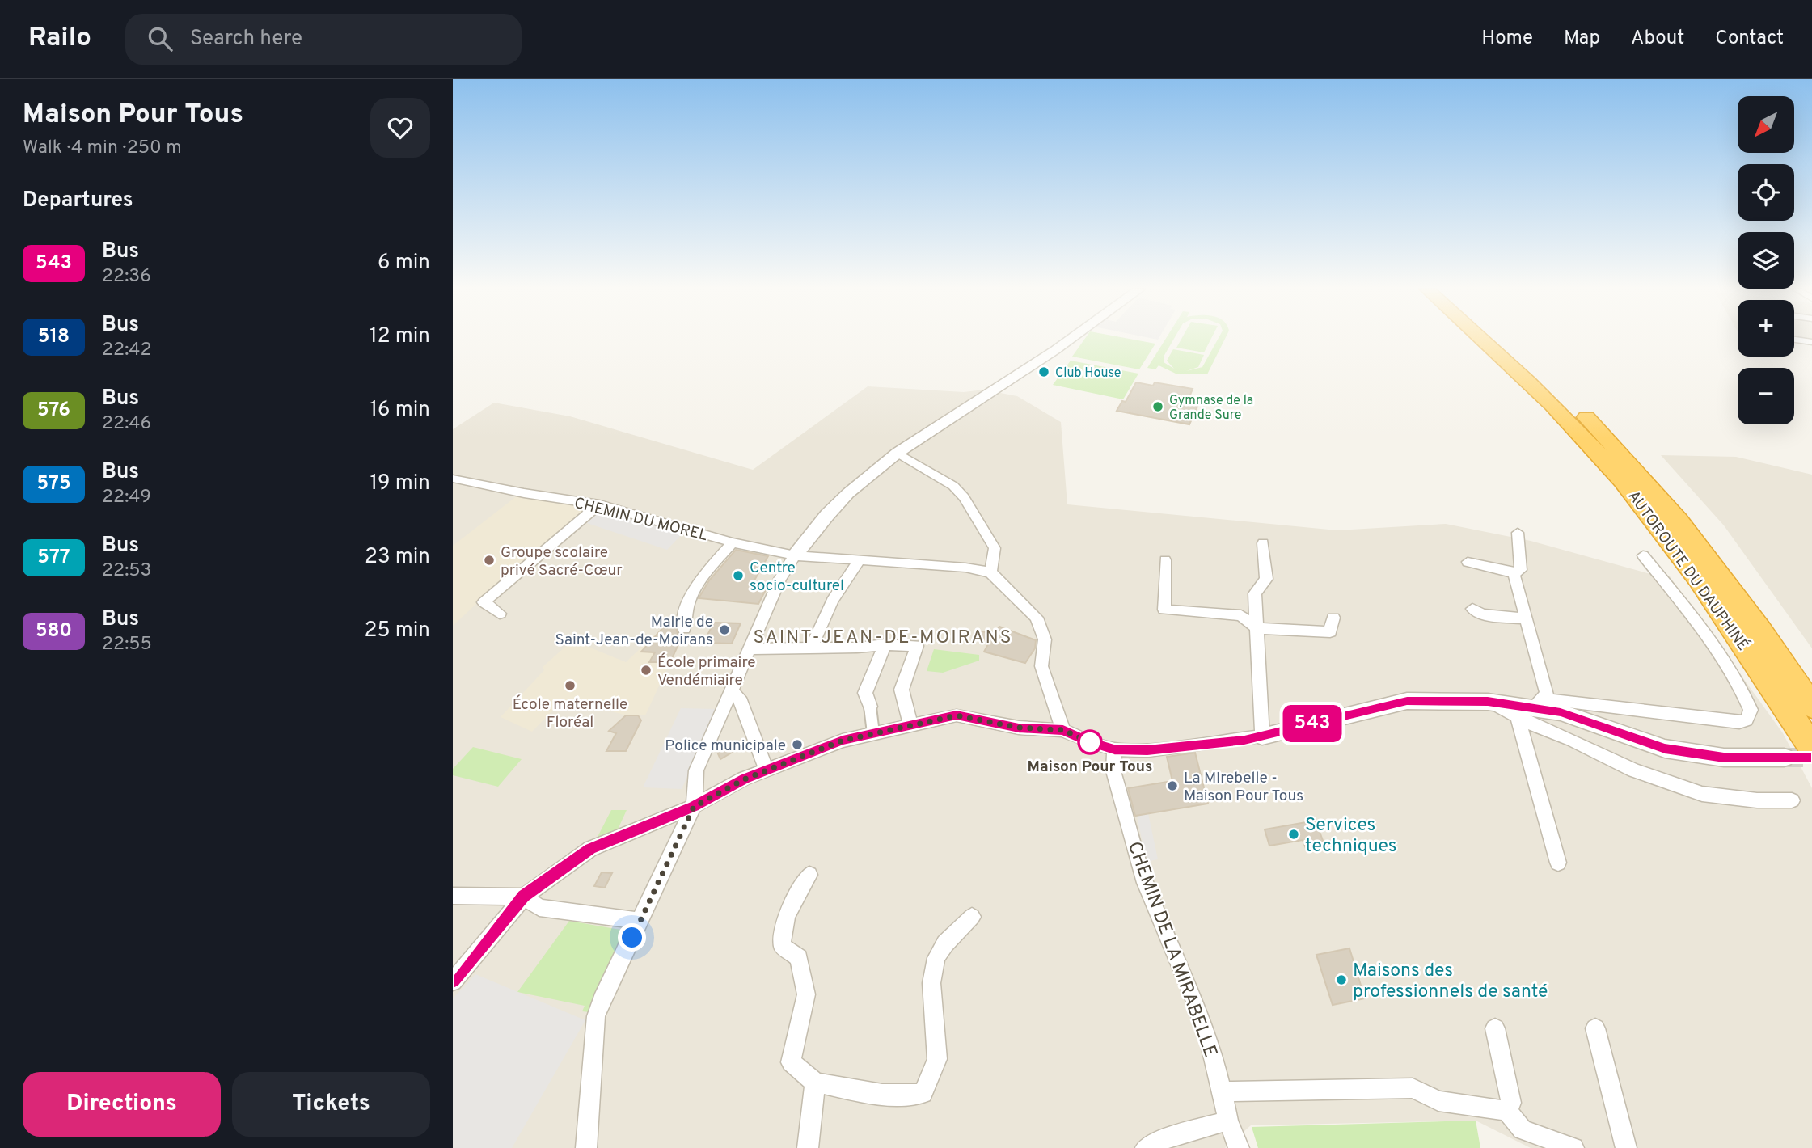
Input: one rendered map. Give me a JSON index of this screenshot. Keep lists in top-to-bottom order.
{
  "streets": {
    "highway": ["AUTOROUTE DU DAUPHINÉ"],
    "street": ["CHEMIN DU MOREL", "CHEMIN DE LA MIRABELLE"]
  },
  "districts": ["SAINT-JEAN-DE-MOIRANS"],
  "places": [
    "Club House",
    "Gymnase de la Grande Sure",
    "Groupe scolaire privé Sacré-Cœur",
    "Centre socio-culturel",
    "Mairie de Saint-Jean-de-Moirans",
    "École primaire Vendémiaire",
    "École maternelle Floréal",
    "Maison Pour Tous",
    "Police municipale",
    "La Mirebelle - Maison Pour Tous",
    "Services techniques",
    "Maisons des professionnels de santé"
  ],
  "lines": ["bus line 543"],
  "north": "bottom left",
  "page": {
    "header": "Railo",
    "search": "Search here",
    "nav": [
      "Home",
      "Map",
      "About",
      "Contact"
    ],
    "heading": [
      ["Maison Pour Tous", "Walk · 4 min · 250 m"],
      "Departures"
    ],
    "on_map": "543",
    "map_buttons": ["+", "−"],
    "list": [
      {
        "mark": "543",
        "name": "Bus",
        "note": "22:36",
        "value": "6 min"
      },
      {
        "mark": "518",
        "name": "Bus",
        "note": "22:42",
        "value": "12 min"
      },
      {
        "mark": "576",
        "name": "Bus",
        "note": "22:46",
        "value": "16 min"
      },
      {
        "mark": "575",
        "name": "Bus",
        "note": "22:49",
        "value": "19 min"
      },
      {
        "mark": "577",
        "name": "Bus",
        "note": "22:53",
        "value": "23 min"
      },
      {
        "mark": "580",
        "name": "Bus",
        "note": "22:55",
        "value": "25 min"
      }
    ],
    "buttons": ["Directions", "Tickets"]
  }
}
